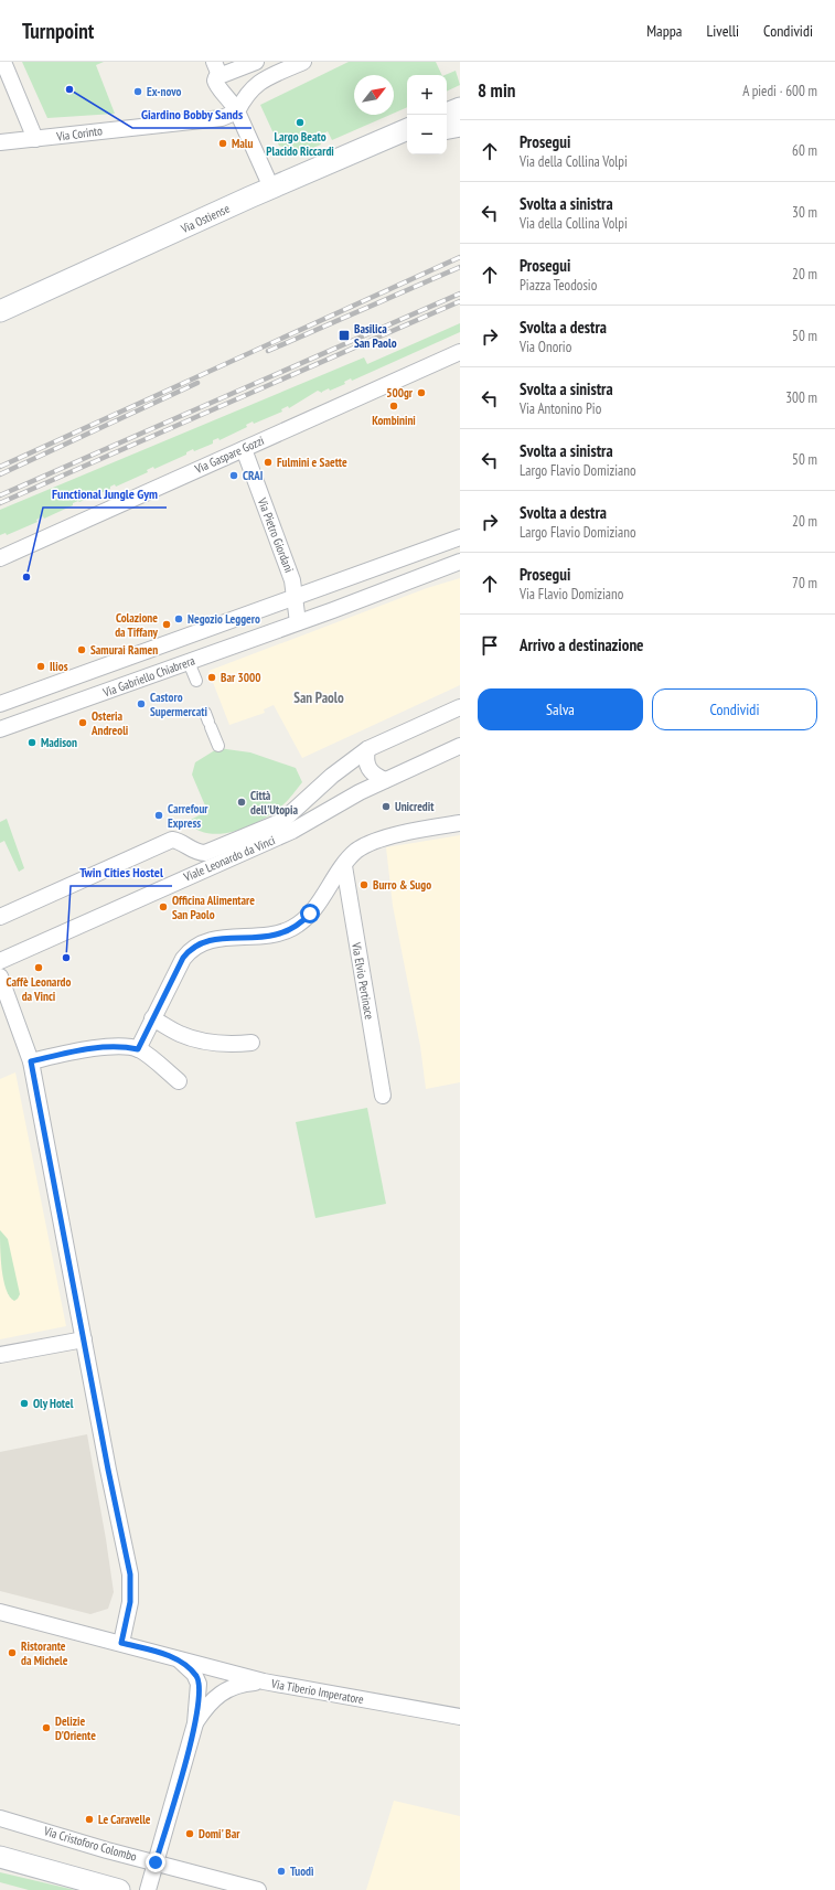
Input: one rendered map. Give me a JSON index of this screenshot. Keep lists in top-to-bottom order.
{
  "streets": {
    "main road": ["Via Ostiense"],
    "street": [
      "Via Corinto",
      "Via Gaspare Gozzi",
      "Via Pietro Giordani",
      "Via Gabriello Chiabrera",
      "Viale Leonardo da Vinci",
      "Via Elvio Pertinace",
      "Via Tiberio Imperatore",
      "Via Cristoforo Colombo"
    ]
  },
  "crossings": [
    ["Via Gaspare Gozzi", "Via Pietro Giordani"],
    ["Via Pietro Giordani", "Via Gabriello Chiabrera"]
  ],
  "districts": ["San Paolo"],
  "places": {
    "other": [
      "Giardino Bobby Sands",
      "Ex-novo",
      "Largo Beato Placido Riccardi",
      "Malu",
      "500gr",
      "Kombinini",
      "Fulmini e Saette",
      "CRAI",
      "Functional Jungle Gym",
      "Negozio Leggero",
      "Colazione da Tiffany",
      "Samurai Ramen",
      "Ilios",
      "Bar 3000",
      "Castoro Supermercati",
      "Osteria Andreoli",
      "Madison",
      "Città dell'Utopia",
      "Unicredit",
      "Carrefour Express",
      "Burro & Sugo",
      "Officina Alimentare San Paolo",
      "Twin Cities Hostel",
      "Caffè Leonardo da Vinci",
      "Oly Hotel",
      "Ristorante da Michele",
      "Delizie D'Oriente",
      "Le Caravelle",
      "Domi' Bar",
      "Tuodì"
    ],
    "transit": ["Basilica San Paolo"]
  },
  "north": "top right",
  "page": {
    "header": "Turnpoint",
    "nav": ["Mappa", "Livelli", "Condividi"],
    "heading": ["8 min", "A piedi · 600 m"],
    "map_buttons": ["+", "−"],
    "list": [
      ["Prosegui", "Via della Collina Volpi", "60 m"],
      ["Svolta a sinistra", "Via della Collina Volpi", "30 m"],
      ["Prosegui", "Piazza Teodosio", "20 m"],
      ["Svolta a destra", "Via Onorio", "50 m"],
      ["Svolta a sinistra", "Via Antonino Pio", "300 m"],
      ["Svolta a sinistra", "Largo Flavio Domiziano", "50 m"],
      ["Svolta a destra", "Largo Flavio Domiziano", "20 m"],
      ["Prosegui", "Via Flavio Domiziano", "70 m"],
      "Arrivo a destinazione"
    ],
    "buttons": ["Salva", "Condividi"]
  }
}
